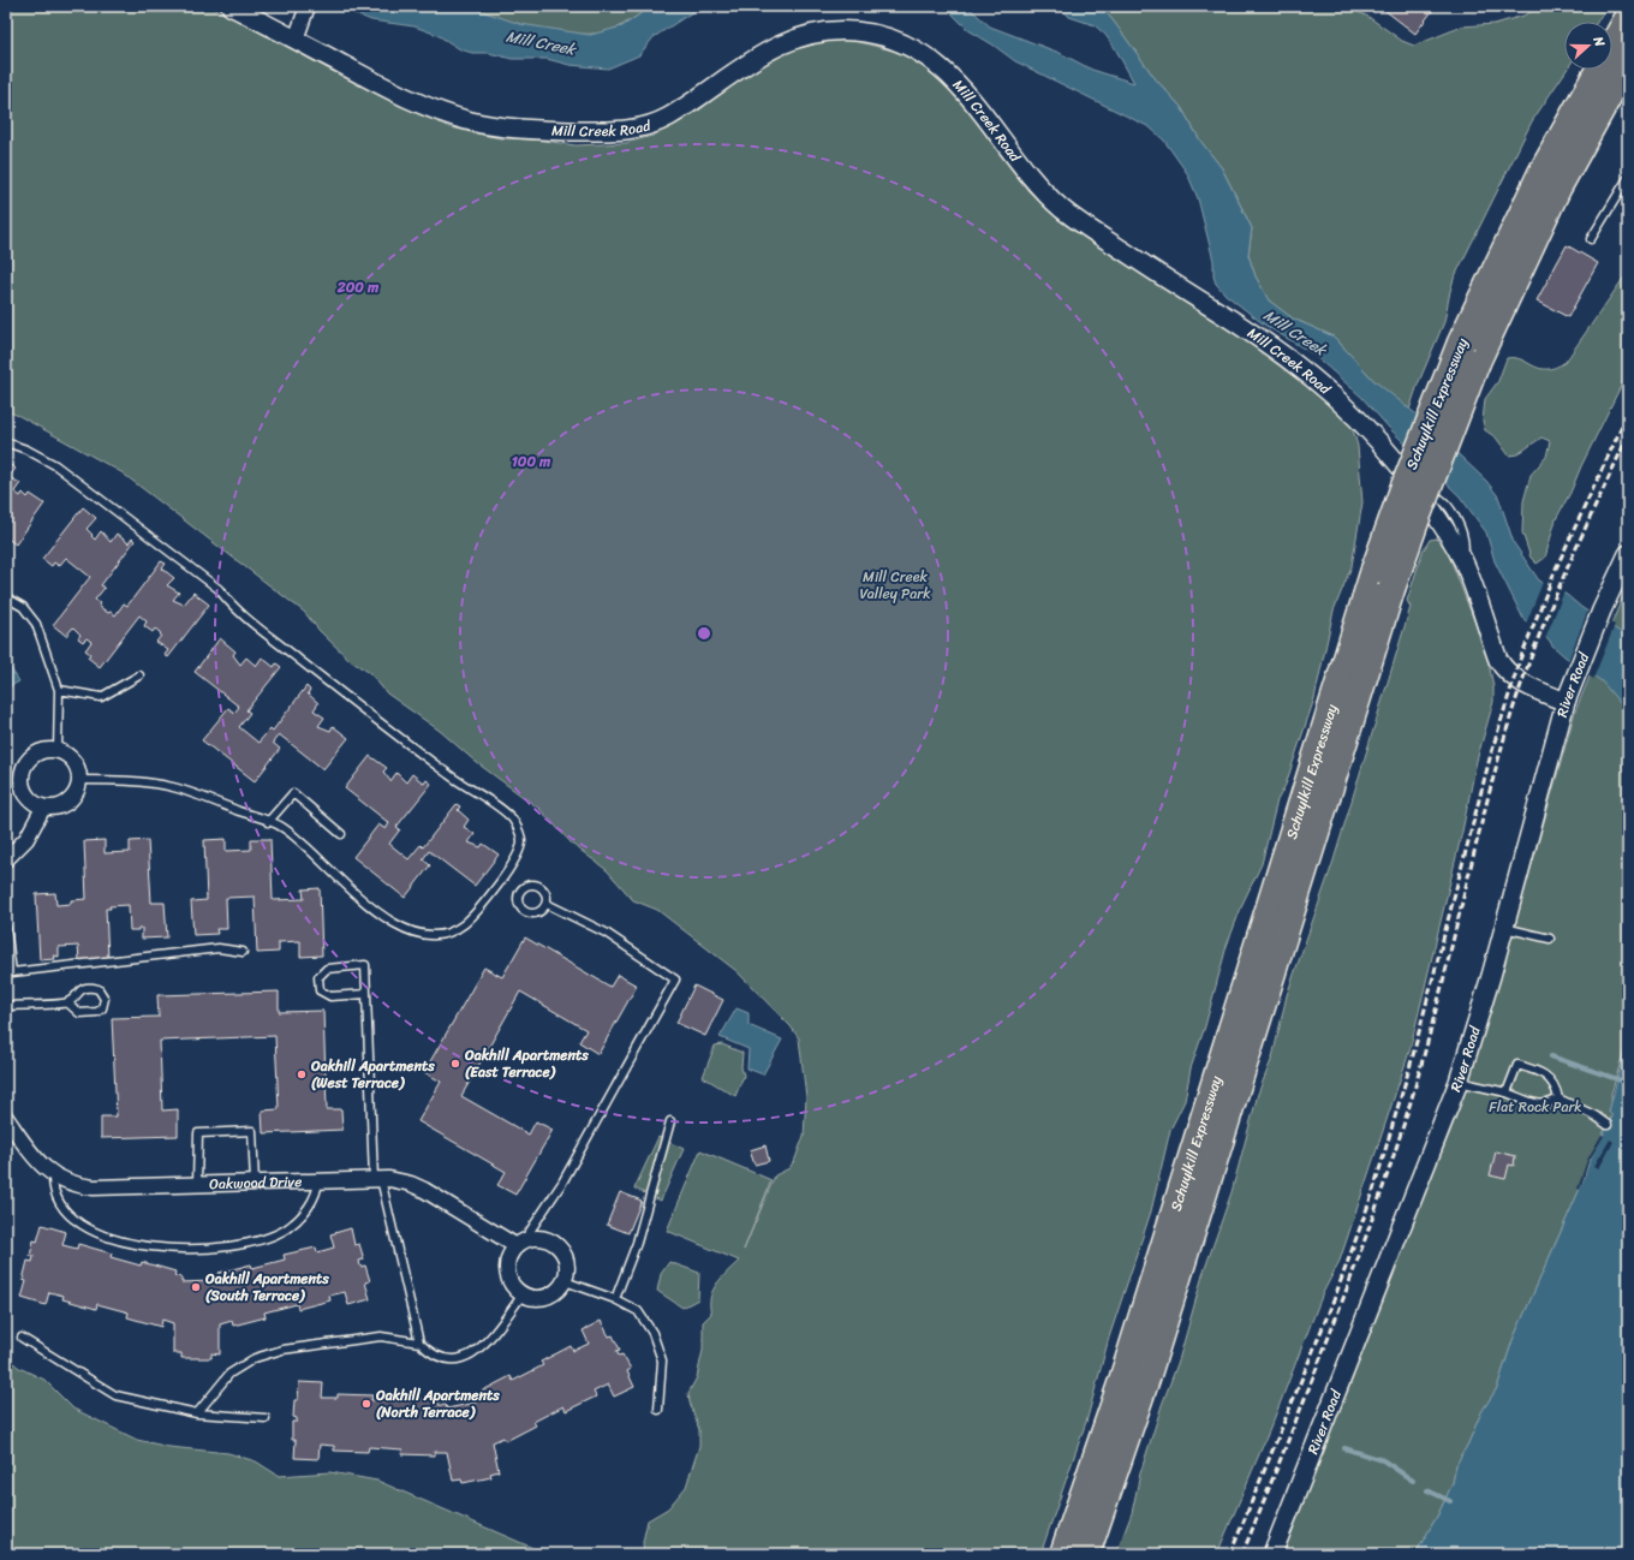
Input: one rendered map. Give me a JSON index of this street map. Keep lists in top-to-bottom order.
{
  "streets": {
    "highway": ["Schuylkill Expressway"],
    "street": ["Mill Creek Road", "River Road", "Oakwood Drive"]
  },
  "crossings": [
    ["Mill Creek Road", "River Road"]
  ],
  "water": ["Mill Creek"],
  "parks": ["Mill Creek Valley Park", "Flat Rock Park"],
  "places": [
    "Oakhill Apartments (East Terrace)",
    "Oakhill Apartments (West Terrace)",
    "Oakhill Apartments (South Terrace)",
    "Oakhill Apartments (North Terrace)"
  ],
  "north": "right",
  "rings": ["200 m", "100 m"]
}
